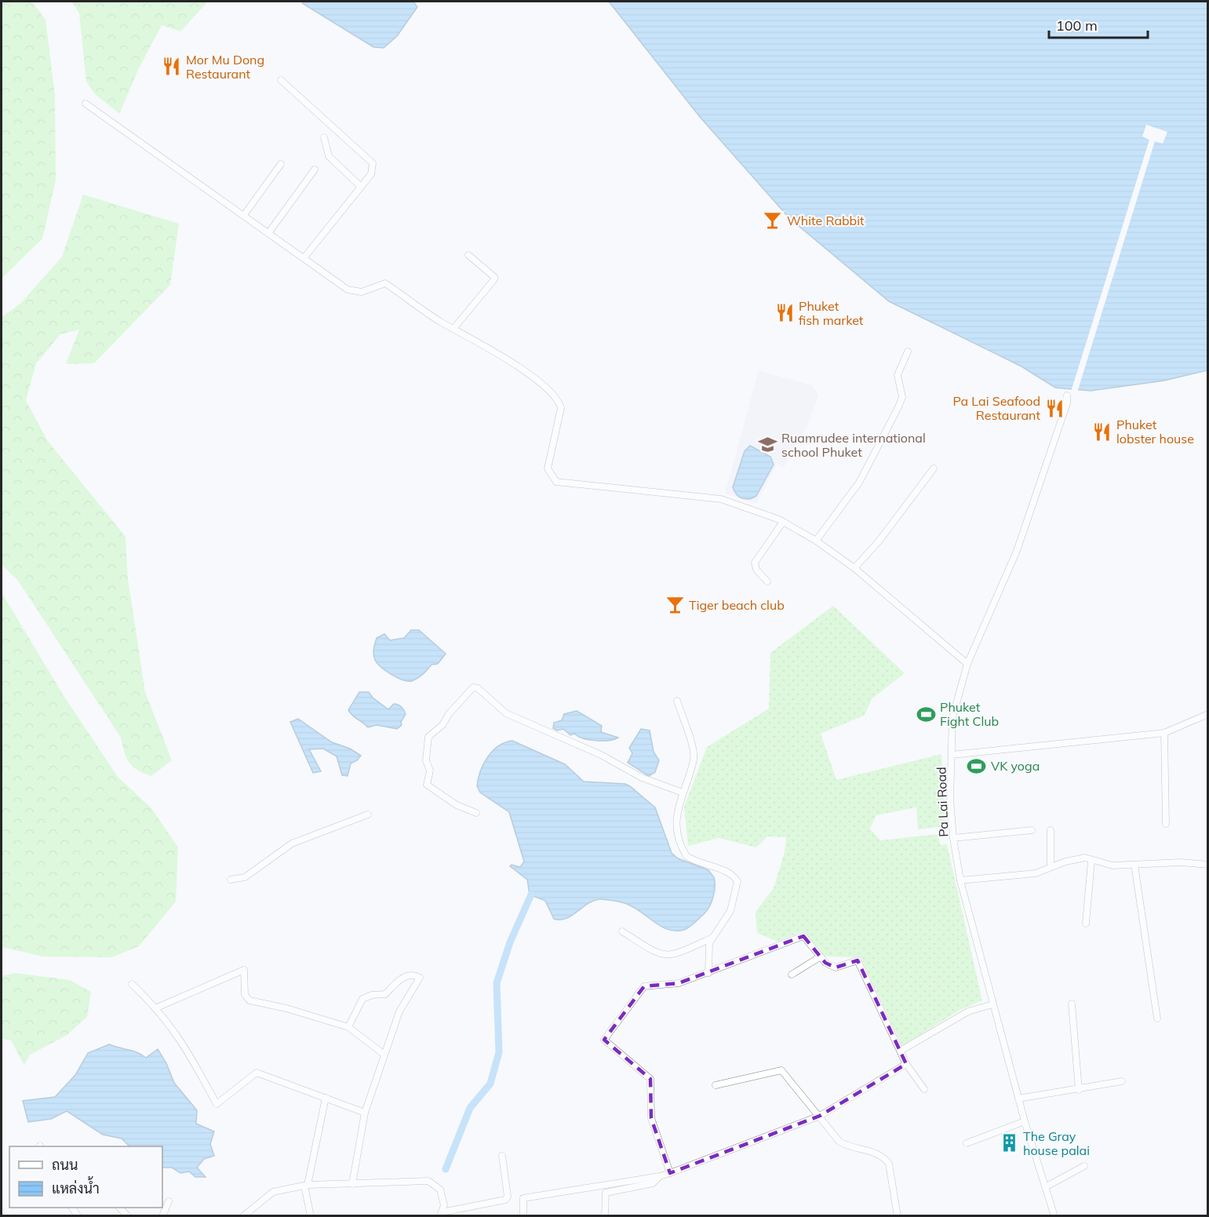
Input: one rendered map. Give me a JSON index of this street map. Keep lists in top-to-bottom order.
{
  "streets": {
    "street": ["Pa Lai Road"]
  },
  "places": {
    "restaurant": [
      "Mor Mu Dong Restaurant",
      "Phuket fish market",
      "Pa Lai Seafood Restaurant",
      "Phuket lobster house"
    ],
    "bar": ["White Rabbit", "Tiger beach club"],
    "school or university": ["Ruamrudee international school Phuket"],
    "sports": ["Phuket Fight Club", "VK yoga"],
    "building": ["The Gray house palai"]
  },
  "legend": ["ถนน", "แหล่งน้ำ"],
  "scale_bar": "100 m"
}
